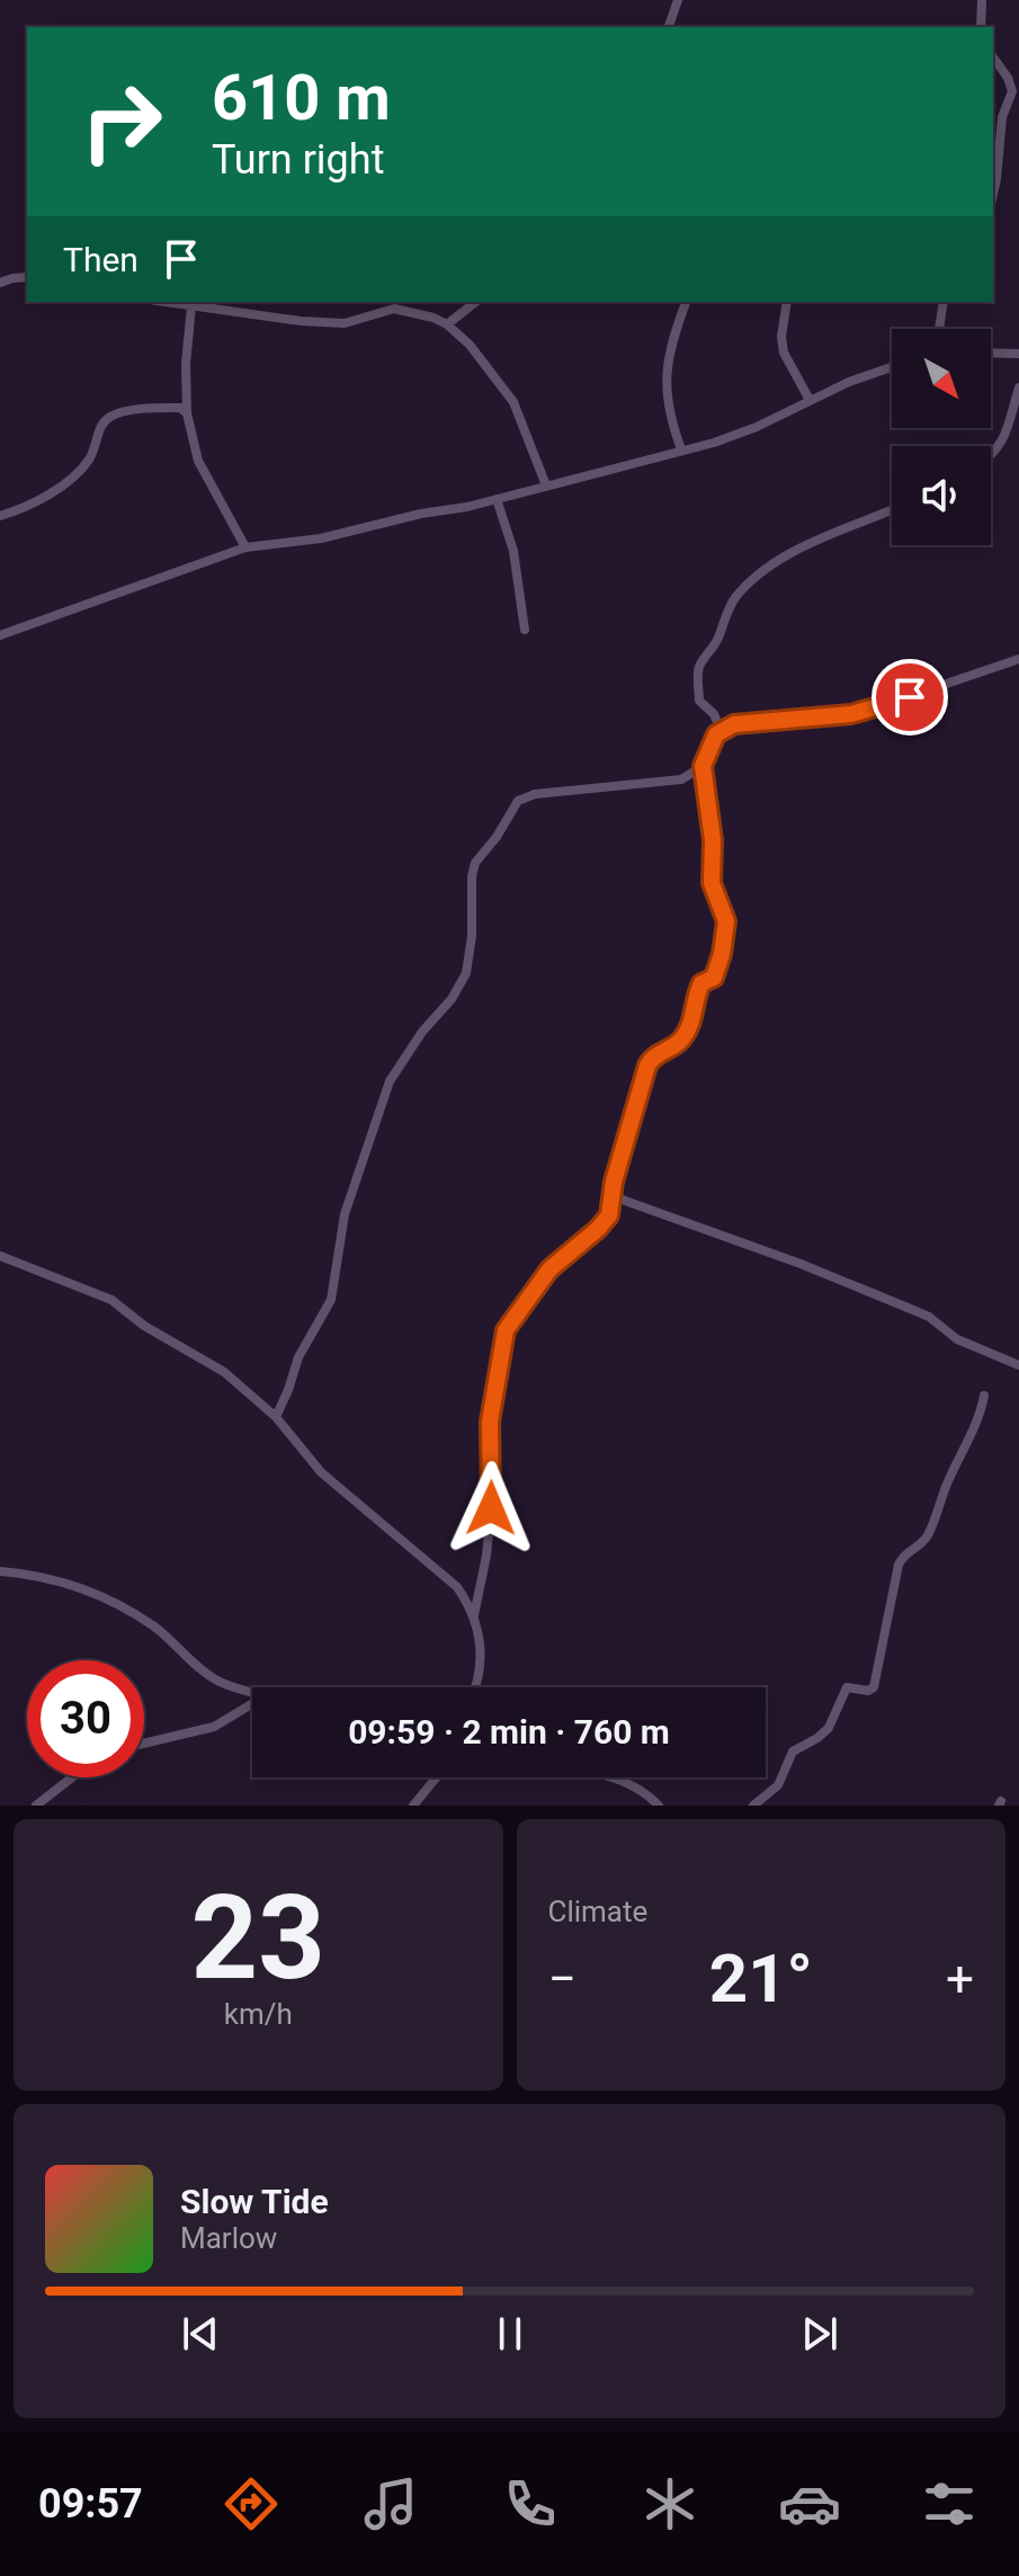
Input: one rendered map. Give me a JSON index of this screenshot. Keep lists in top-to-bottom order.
{
  "north": "bottom right",
  "page": {
    "turn": ["610 m", "Turn right"],
    "then": "Then",
    "limit": "30",
    "trip": "09:59 · 2 min · 760 m",
    "tile": [
      ["23", "km/h"],
      "Climate"
    ],
    "heat": ["−", "21°", "+"],
    "song": ["Slow Tide", "Marlow"],
    "tabs": "09:57"
  }
}
